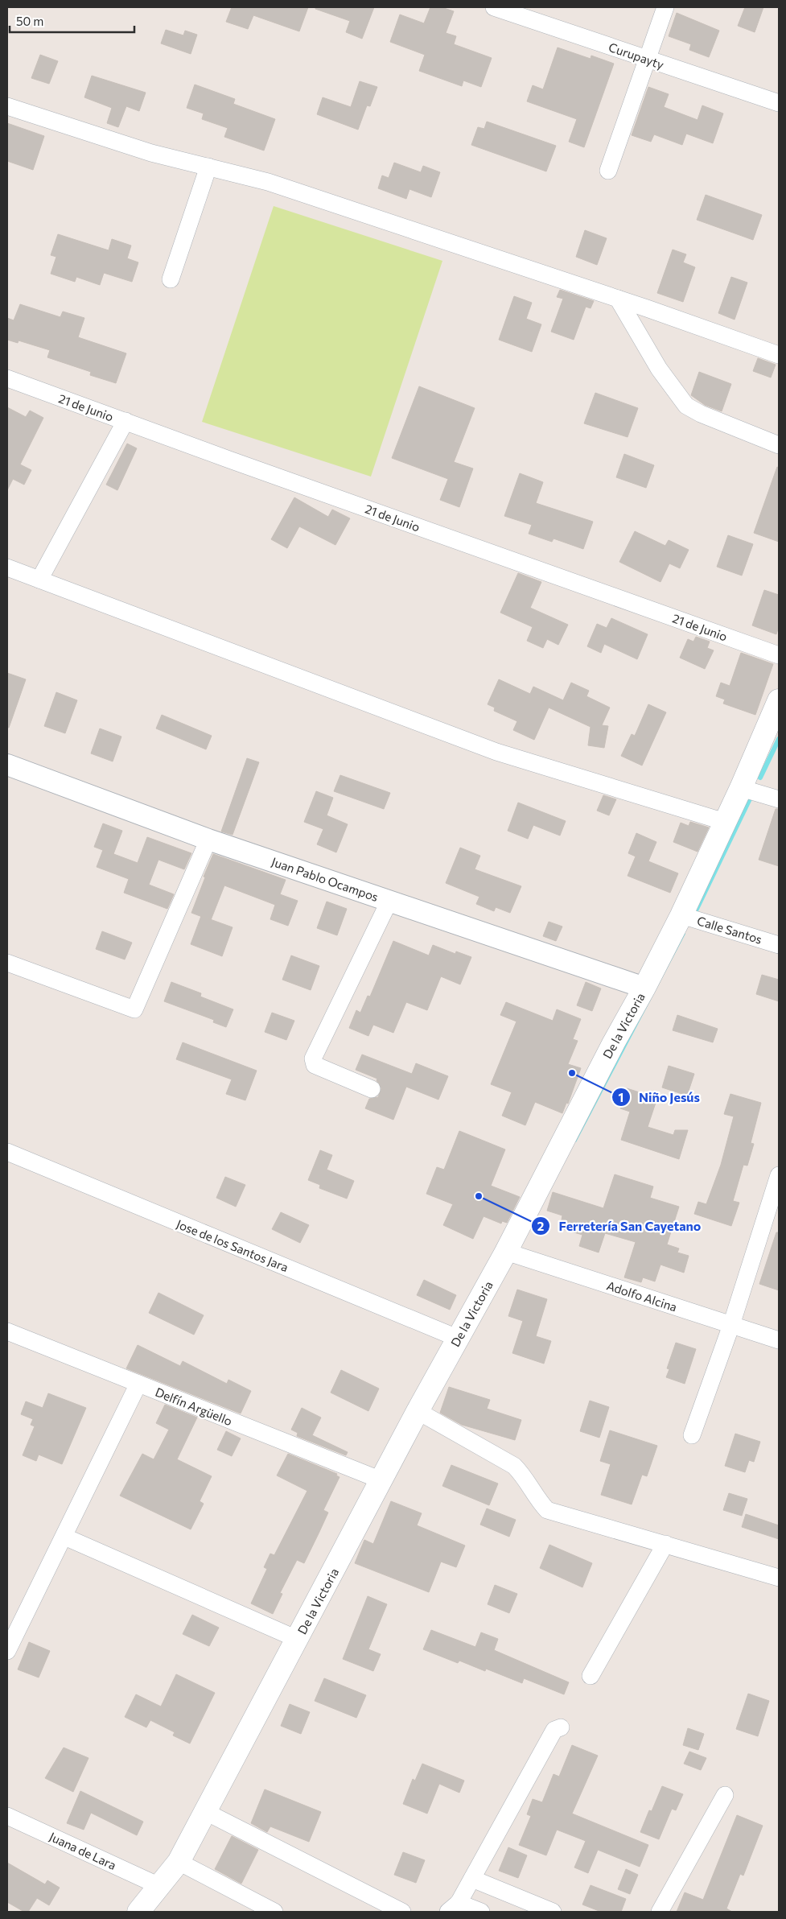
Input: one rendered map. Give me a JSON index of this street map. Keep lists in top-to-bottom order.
{
  "streets": {
    "main road": ["De la Victoria"],
    "street": [
      "Curupayty",
      "21 de Junio",
      "Juan Pablo Ocampos",
      "Calle Santos",
      "Jose de los Santos Jara",
      "Adolfo Alcina",
      "Delfín Argüello",
      "Juana de Lara"
    ]
  },
  "crossings": [
    ["Juan Pablo Ocampos", "De la Victoria"],
    ["Calle Santos", "De la Victoria"],
    ["De la Victoria", "Jose de los Santos Jara"],
    ["De la Victoria", "Adolfo Alcina"],
    ["De la Victoria", "Delfín Argüello"],
    ["De la Victoria", "Juana de Lara"]
  ],
  "places": ["Niño Jesús", "Ferretería San Cayetano"],
  "scale_bar": "50 m"
}
